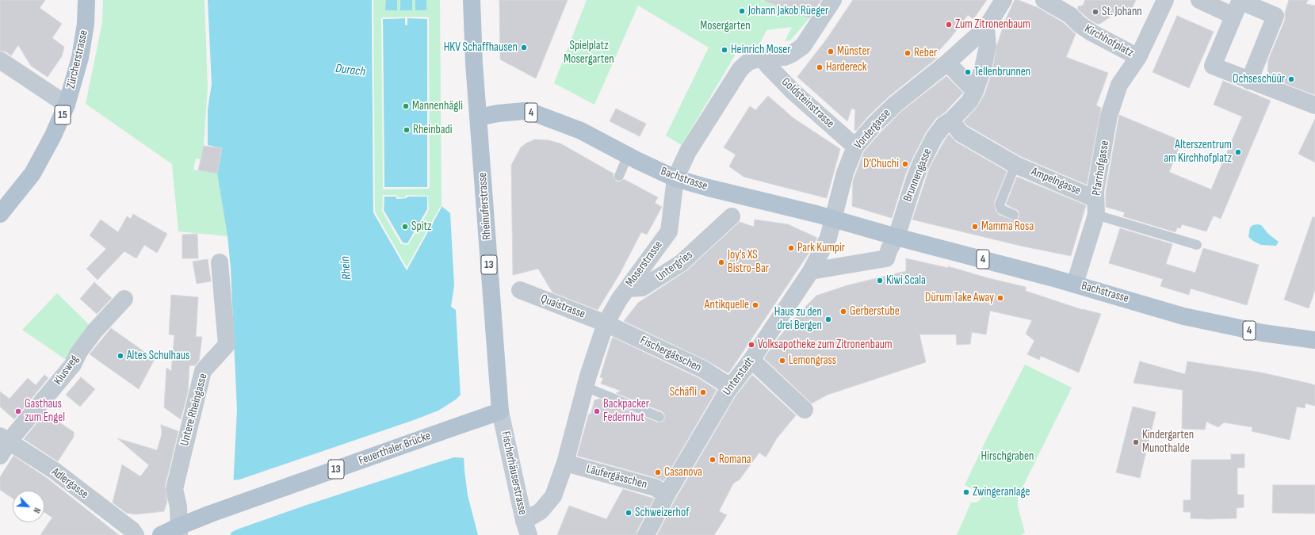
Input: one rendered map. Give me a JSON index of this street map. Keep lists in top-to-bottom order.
{
  "streets": {
    "main road": [
      "Zürcherstrasse",
      "4",
      "15",
      "Bachstrasse",
      "Rheinuferstrasse",
      "13",
      "Feuerthaler Brücke",
      "Fischerhäuserstrasse"
    ],
    "street": [
      "Kirchhofplatz",
      "Goldsteinstrasse",
      "Vordergasse",
      "Pfarrhofgasse",
      "Brunnengasse",
      "Ampelngasse",
      "Moserstrasse",
      "Untergries",
      "Quaistrasse",
      "Fischergässchen",
      "Klusweg",
      "Unterstadt",
      "Untere Rheingasse",
      "Läufergässchen",
      "Adlergasse"
    ]
  },
  "crossings": [
    ["Kirchhofplatz", "Pfarrhofgasse"],
    ["Goldsteinstrasse", "Vordergasse"],
    ["Goldsteinstrasse", "Moserstrasse"],
    ["Vordergasse", "Bachstrasse"],
    ["Vordergasse", "Unterstadt"],
    ["Pfarrhofgasse", "Bachstrasse"],
    ["Pfarrhofgasse", "Ampelngasse"],
    ["Brunnengasse", "Bachstrasse"],
    ["Brunnengasse", "Ampelngasse"],
    ["Bachstrasse", "Rheinuferstrasse"],
    ["Bachstrasse", "Moserstrasse"],
    ["Bachstrasse", "Unterstadt"],
    ["Rheinuferstrasse", "Feuerthaler Brücke"],
    ["Rheinuferstrasse", "Fischerhäuserstrasse"],
    ["Moserstrasse", "Untergries"],
    ["Moserstrasse", "Quaistrasse"],
    ["Moserstrasse", "Fischergässchen"],
    ["Moserstrasse", "Fischerhäuserstrasse"],
    ["Moserstrasse", "Läufergässchen"],
    ["13", "Untere Rheingasse"],
    ["13", "Feuerthaler Brücke"],
    ["Quaistrasse", "Fischergässchen"],
    ["Fischergässchen", "Unterstadt"],
    ["Klusweg", "Adlergasse"],
    ["Unterstadt", "Läufergässchen"],
    ["Untere Rheingasse", "Feuerthaler Brücke"],
    ["Feuerthaler Brücke", "Fischerhäuserstrasse"]
  ],
  "water": ["Durach", "Rhein"],
  "parks": ["Mosergarten", "Spielplatz Mosergarten", "Hirschgraben"],
  "places": [
    "Johann Jakob Rüeger",
    "St. Johann",
    "Zum Zitronenbaum",
    "HKV Schaffhausen",
    "Heinrich Moser",
    "Münster",
    "Reber",
    "Hardereck",
    "Tellenbrunnen",
    "Ochseschüür",
    "Mannenhägli",
    "Rheinbadi",
    "Alterszentrum am Kirchhofplatz",
    "D‘Chuchi",
    "Spitz",
    "Mamma Rosa",
    "Park Kumpir",
    "Joy's XS Bistro-Bar",
    "Kiwi Scala",
    "Dürum Take Away",
    "Antikquelle",
    "Gerberstube",
    "Haus zu den drei Bergen",
    "Volksapotheke zum Zitronenbaum",
    "Altes Schulhaus",
    "Lemongrass",
    "Schäfli",
    "Gasthaus zum Engel",
    "Backpacker Federnhut",
    "Kindergarten Munothalde",
    "Romana",
    "Casanova",
    "Zwingeranlage",
    "Schweizerhof"
  ],
  "north": "bottom right"
}
